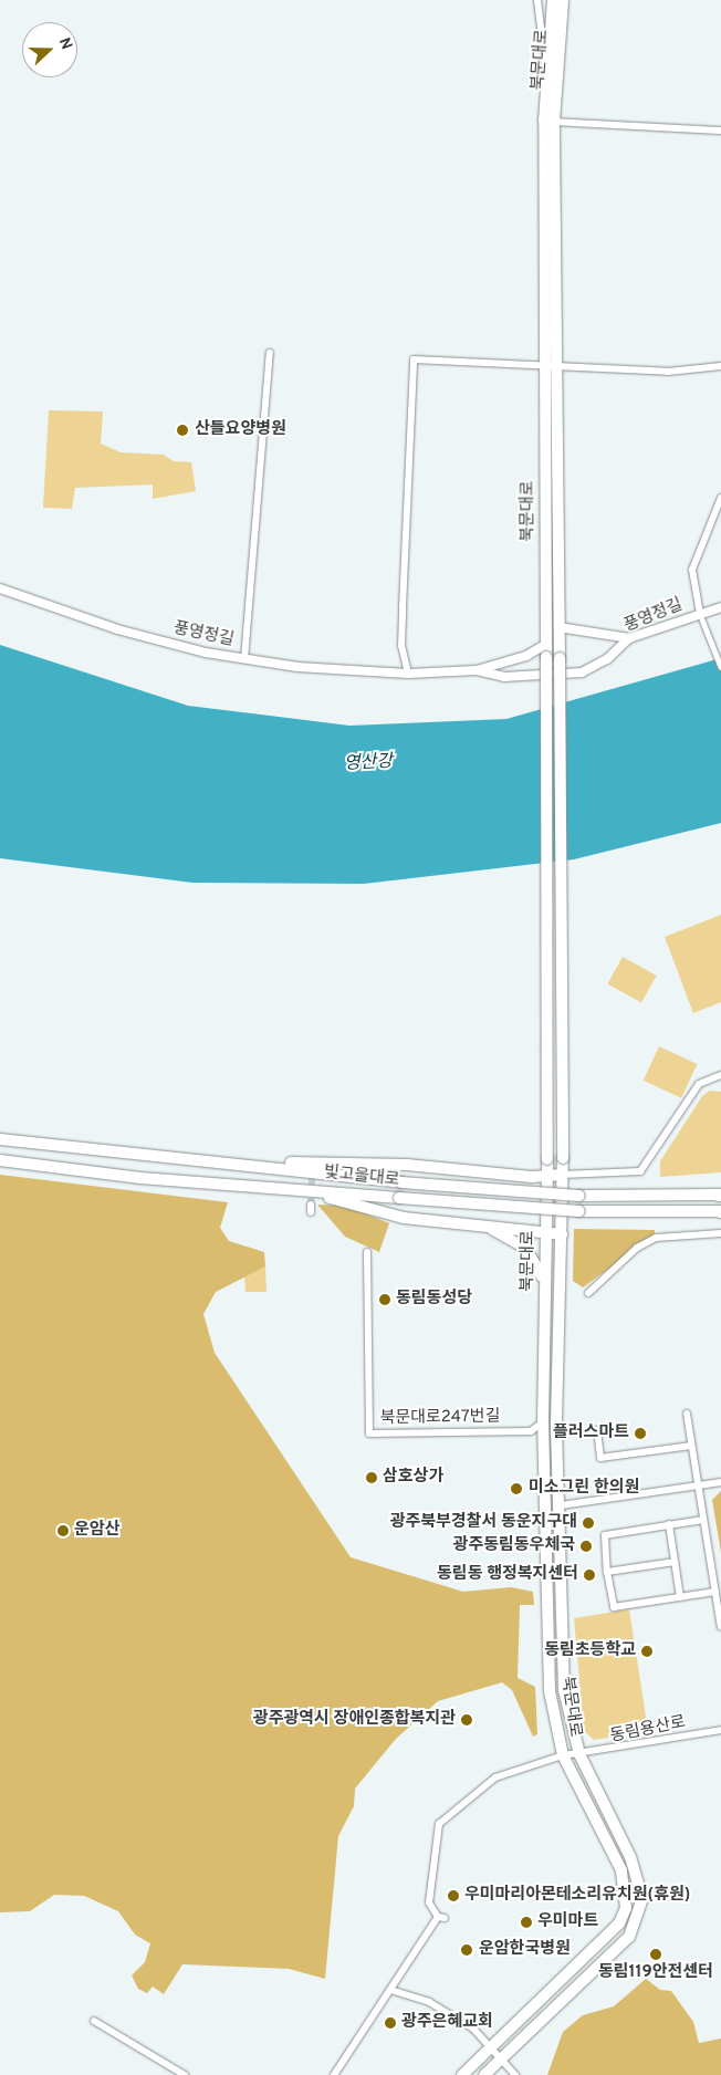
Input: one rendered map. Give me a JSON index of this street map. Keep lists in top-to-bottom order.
{
  "streets": {
    "main road": ["북문대로", "빛고을대로"],
    "street": ["풍영정길", "북문대로247번길", "동림용산로"]
  },
  "crossings": [
    ["북문대로", "북문대로247번길"],
    ["북문대로", "동림용산로"]
  ],
  "water": ["영산강"],
  "places": [
    "산들요양병원",
    "동림동성당",
    "플러스마트",
    "삼호상가",
    "미소그린 한의원",
    "광주북부경찰서 동운지구대",
    "운암산",
    "광주동림동우체국",
    "동림동 행정복지센터",
    "동림초등학교",
    "광주광역시 장애인종합복지관",
    "우미마리아몬테소리유치원(휴원)",
    "우미마트",
    "운암한국병원",
    "동림119안전센터",
    "광주은혜교회"
  ],
  "north": "right"
}
